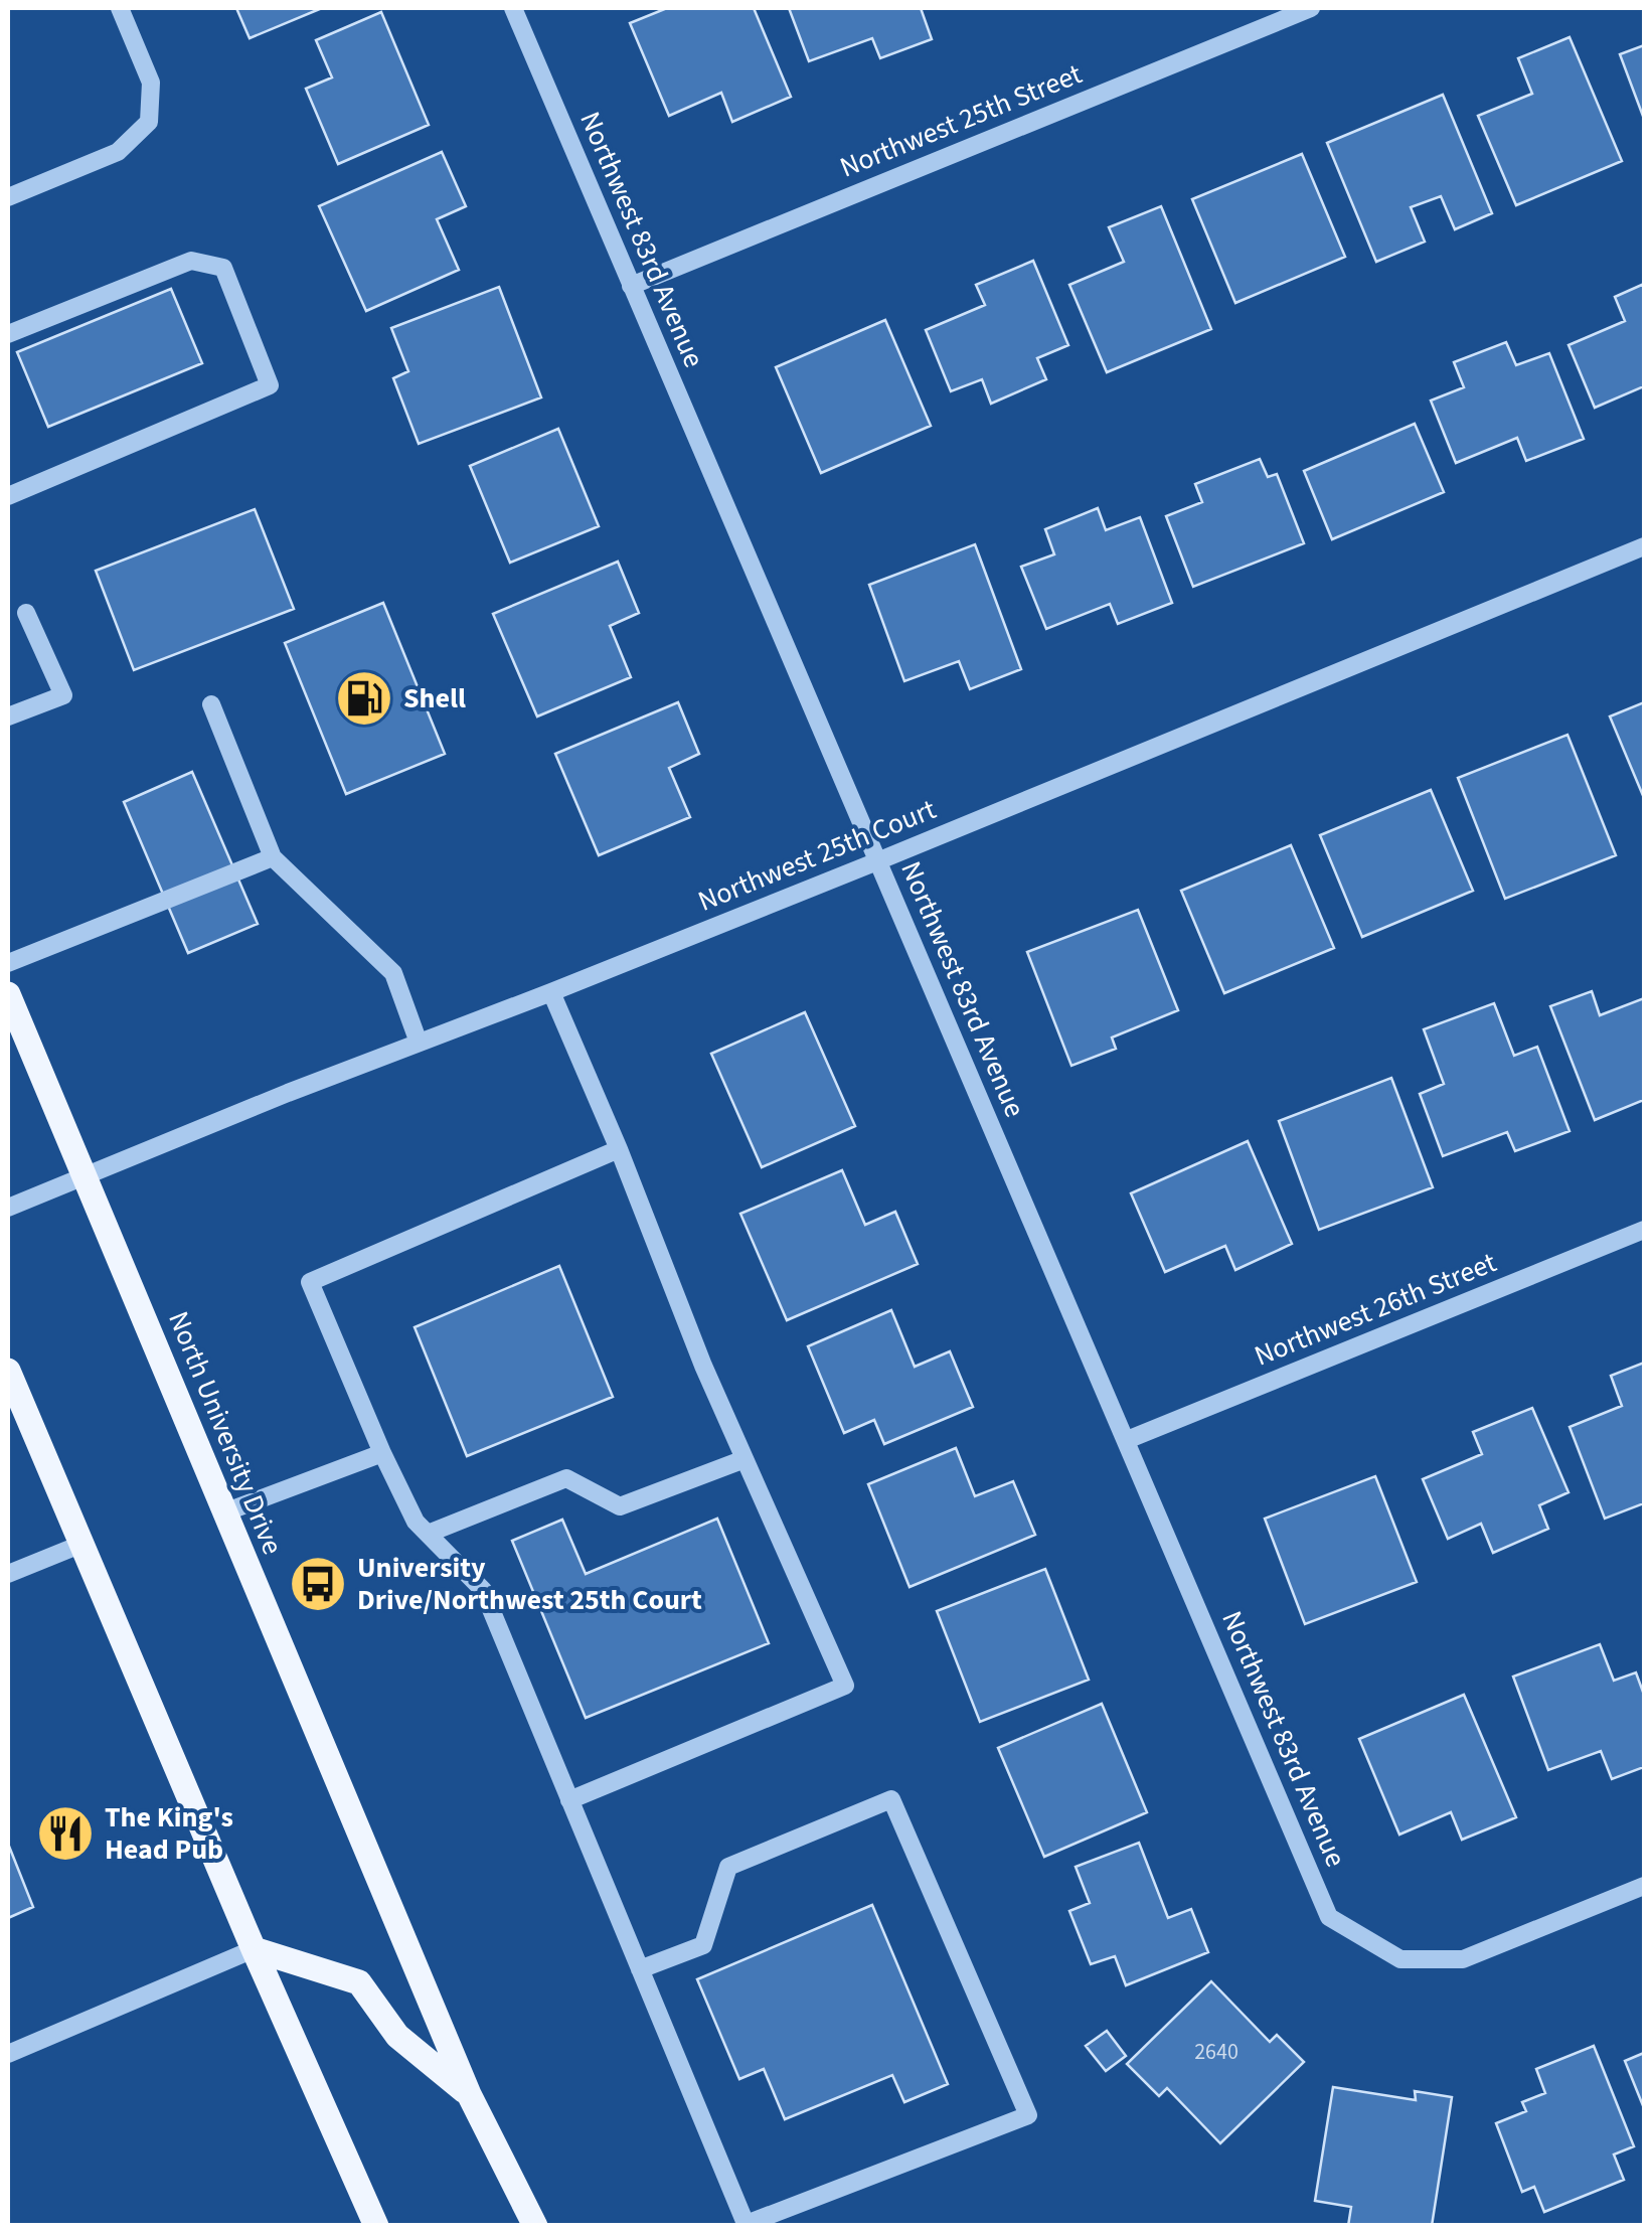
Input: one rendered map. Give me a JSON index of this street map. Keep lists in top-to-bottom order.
{
  "streets": {
    "main road": ["North University Drive"],
    "street": [
      "Northwest 25th Street",
      "Northwest 83rd Avenue",
      "Northwest 25th Court",
      "Northwest 26th Street"
    ]
  },
  "crossings": [
    ["Northwest 25th Street", "Northwest 83rd Avenue"],
    ["Northwest 83rd Avenue", "Northwest 25th Court"],
    ["Northwest 83rd Avenue", "Northwest 26th Street"],
    ["Northwest 25th Court", "North University Drive"]
  ],
  "places": {
    "fuel station": ["Shell"],
    "bus stop": ["University Drive/Northwest 25th Court"],
    "restaurant": ["The King's Head Pub"]
  },
  "house_numbers": ["2640"]
}
